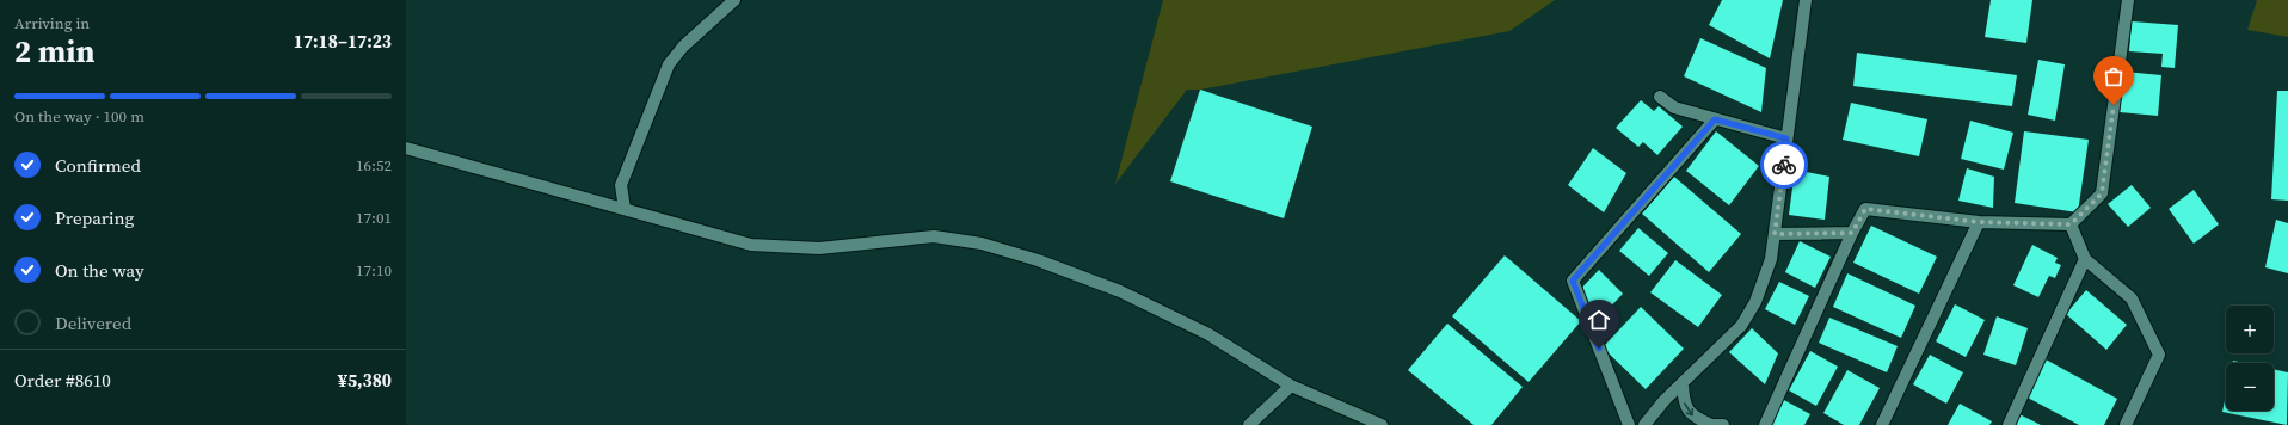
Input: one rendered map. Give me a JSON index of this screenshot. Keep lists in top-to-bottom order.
{
  "page": {
    "heading": ["2 min", "Arriving in", "17:18–17:23"],
    "panel": ["Order #8610", "¥5,380"],
    "bar": "On the way · 100 m",
    "list": [
      ["Confirmed", "16:52"],
      ["Preparing", "17:01"],
      ["On the way", "17:10"],
      "Delivered"
    ],
    "map_buttons": ["+", "−"]
  }
}
